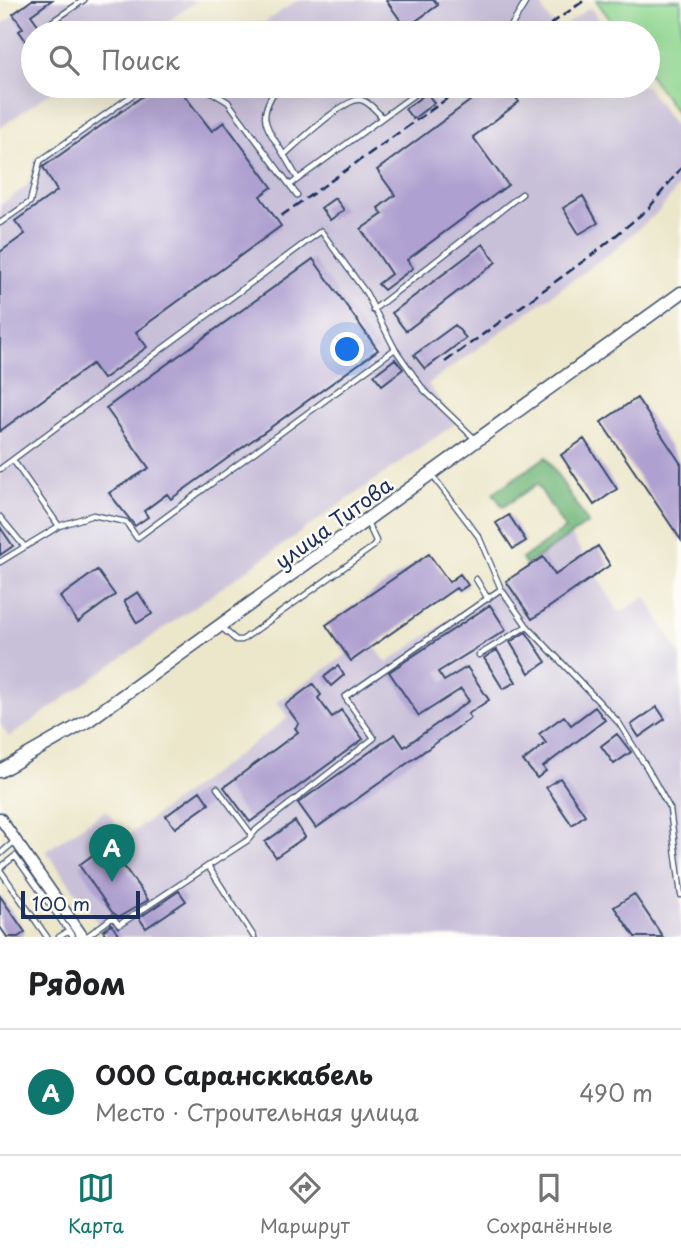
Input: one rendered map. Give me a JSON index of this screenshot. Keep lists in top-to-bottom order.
{
  "streets": {
    "main road": ["улица Титова"]
  },
  "scale_bar": "100 m",
  "page": {
    "search": "Поиск",
    "pins": "A",
    "scale": "100 m",
    "heading": "Рядом",
    "list": [
      {
        "mark": "A",
        "name": "ООО Сарансккабель",
        "note": "Место · Строительная улица",
        "value": "490 m"
      }
    ],
    "nav": ["Карта", "Маршрут", "Сохранённые"]
  }
}
